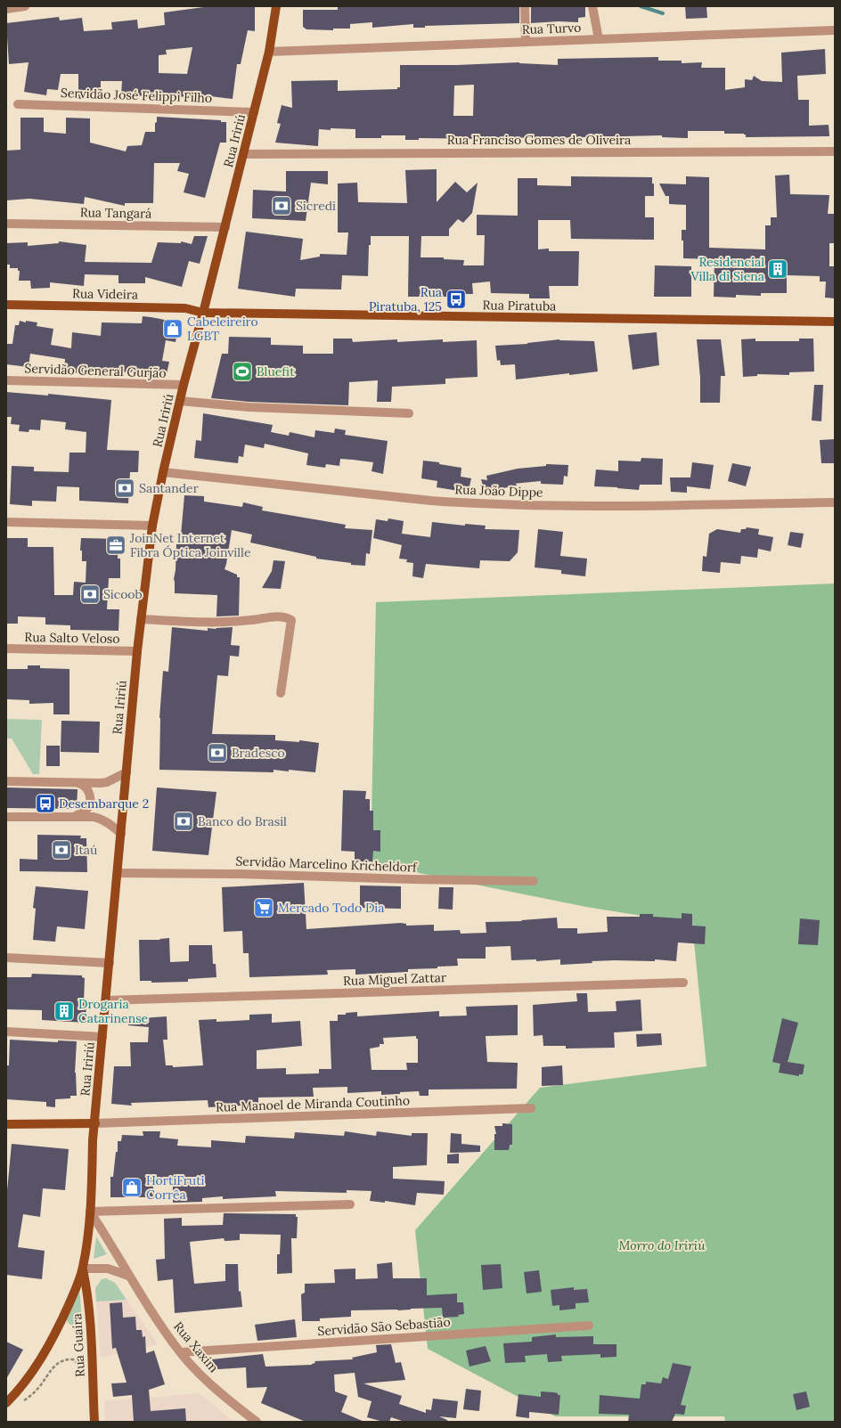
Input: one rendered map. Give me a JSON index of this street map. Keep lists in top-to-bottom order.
{
  "streets": {
    "main road": [
      "Rua Iririú",
      "Rua Videira",
      "Rua Piratuba",
      "Rua Guaíra"
    ],
    "street": [
      "Rua Turvo",
      "Servidão José Felippi Filho",
      "Rua Franciso Gomes de Oliveira",
      "Rua Tangará",
      "Servidão General Gurjão",
      "Rua João Dippe",
      "Rua Salto Veloso",
      "Servidão Marcelino Kricheldorf",
      "Rua Miguel Zattar",
      "Rua Manoel de Miranda Coutinho",
      "Servidão São Sebastião",
      "Rua Xaxim"
    ]
  },
  "crossings": [
    ["Rua Turvo", "Rua Iririú"],
    ["Servidão José Felippi Filho", "Rua Iririú"],
    ["Rua Franciso Gomes de Oliveira", "Rua Iririú"],
    ["Rua Iririú", "Rua Tangará"],
    ["Rua Iririú", "Rua Videira"],
    ["Rua Iririú", "Rua Piratuba"],
    ["Rua Iririú", "Servidão General Gurjão"],
    ["Rua Iririú", "Rua João Dippe"],
    ["Rua Iririú", "Rua Salto Veloso"],
    ["Rua Iririú", "Servidão Marcelino Kricheldorf"],
    ["Rua Iririú", "Rua Miguel Zattar"],
    ["Rua Iririú", "Rua Manoel de Miranda Coutinho"],
    ["Rua Iririú", "Rua Guaíra"],
    ["Rua Iririú", "Rua Xaxim"],
    ["Rua Videira", "Rua Piratuba"],
    ["Servidão São Sebastião", "Rua Xaxim"]
  ],
  "parks": ["Morro do Iririú"],
  "places": {
    "bank": [
      "Sicredi",
      "Santander",
      "Sicoob",
      "Bradesco",
      "Banco do Brasil",
      "Itaú"
    ],
    "building": ["Residencial Villa di Siena", "Drogaria Catarinense"],
    "bus stop": ["Rua Piratuba, 125", "Desembarque 2"],
    "shop": ["Cabeleireiro LGBT", "HortiFruti Corrêa"],
    "sports": ["Bluefit"],
    "office": ["JoinNet Internet Fibra Óptica Joinville"],
    "supermarket": ["Mercado Todo Dia"]
  }
}
